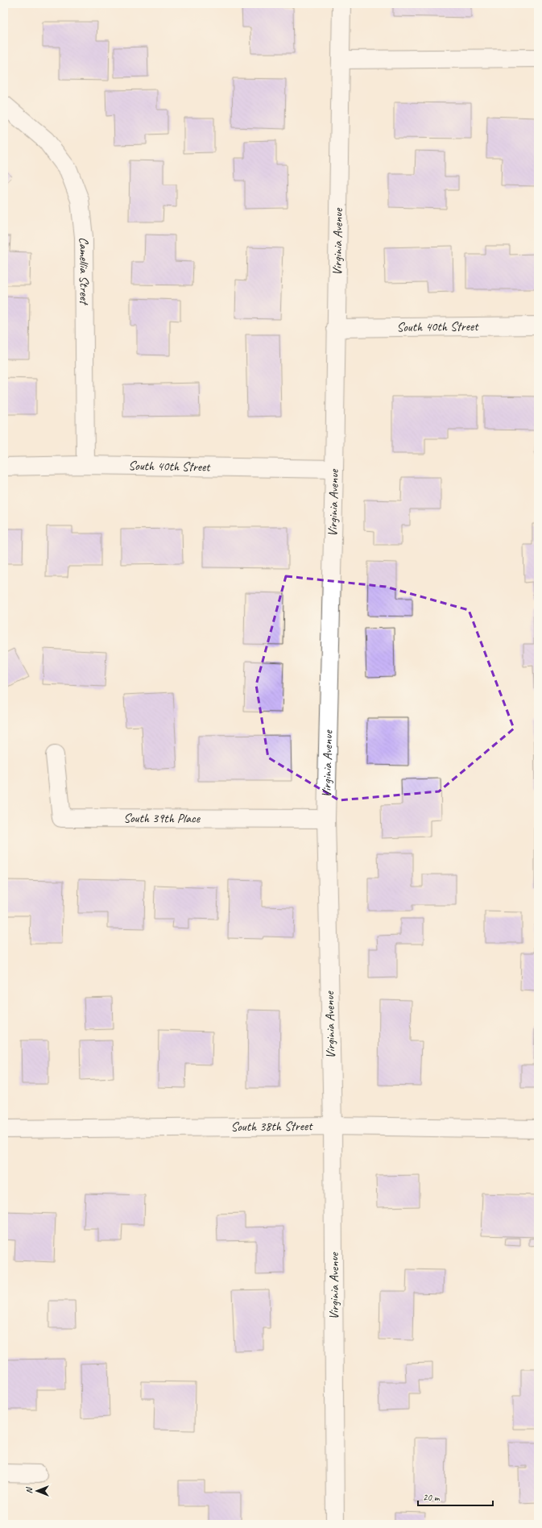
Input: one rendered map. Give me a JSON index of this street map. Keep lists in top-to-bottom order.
{
  "streets": {
    "street": [
      "Virginia Avenue",
      "Camellia Street",
      "South 40th Street",
      "South 39th Place",
      "South 38th Street"
    ]
  },
  "crossings": [
    ["Virginia Avenue", "South 40th Street"],
    ["Virginia Avenue", "South 39th Place"],
    ["Virginia Avenue", "South 38th Street"],
    ["Camellia Street", "South 40th Street"]
  ],
  "scale_bar": "20 m",
  "north": "left"
}
